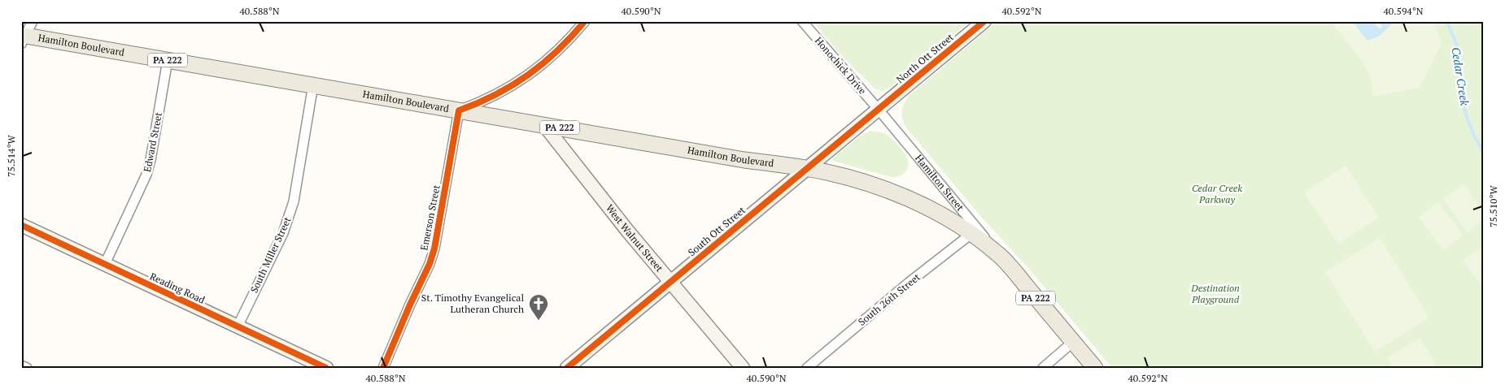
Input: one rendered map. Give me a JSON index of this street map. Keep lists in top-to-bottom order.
{
  "streets": {
    "main road": ["Hamilton Boulevard", "PA 222", "Hamilton Street"],
    "street": [
      "North Ott Street",
      "Honochick Drive",
      "Edward Street",
      "Emerson Street",
      "South Ott Street",
      "West Walnut Street",
      "South Miller Street",
      "Reading Road",
      "South 26th Street"
    ]
  },
  "crossings": [
    ["Hamilton Boulevard", "Edward Street"],
    ["Hamilton Boulevard", "Hamilton Street"],
    ["Hamilton Boulevard", "Emerson Street"],
    ["Hamilton Boulevard", "South Ott Street"],
    ["Hamilton Boulevard", "West Walnut Street"],
    ["Hamilton Boulevard", "South Miller Street"],
    ["Hamilton Boulevard", "South 26th Street"],
    ["North Ott Street", "Honochick Drive"],
    ["North Ott Street", "Hamilton Street"],
    ["North Ott Street", "South Ott Street"],
    ["Honochick Drive", "Hamilton Street"],
    ["Honochick Drive", "South Ott Street"],
    ["Edward Street", "Reading Road"],
    ["Hamilton Street", "South Ott Street"],
    ["Hamilton Street", "South 26th Street"],
    ["South Ott Street", "West Walnut Street"],
    ["South Miller Street", "Reading Road"]
  ],
  "water": ["Cedar Creek"],
  "parks": ["Cedar Creek Parkway", "Destination Playground"],
  "places": {
    "church": ["St. Timothy Evangelical Lutheran Church"]
  },
  "coordinates": [
    "40.588°N",
    "40.590°N",
    "40.592°N",
    "40.594°N",
    "75.514°W",
    "75.510°W"
  ]
}
